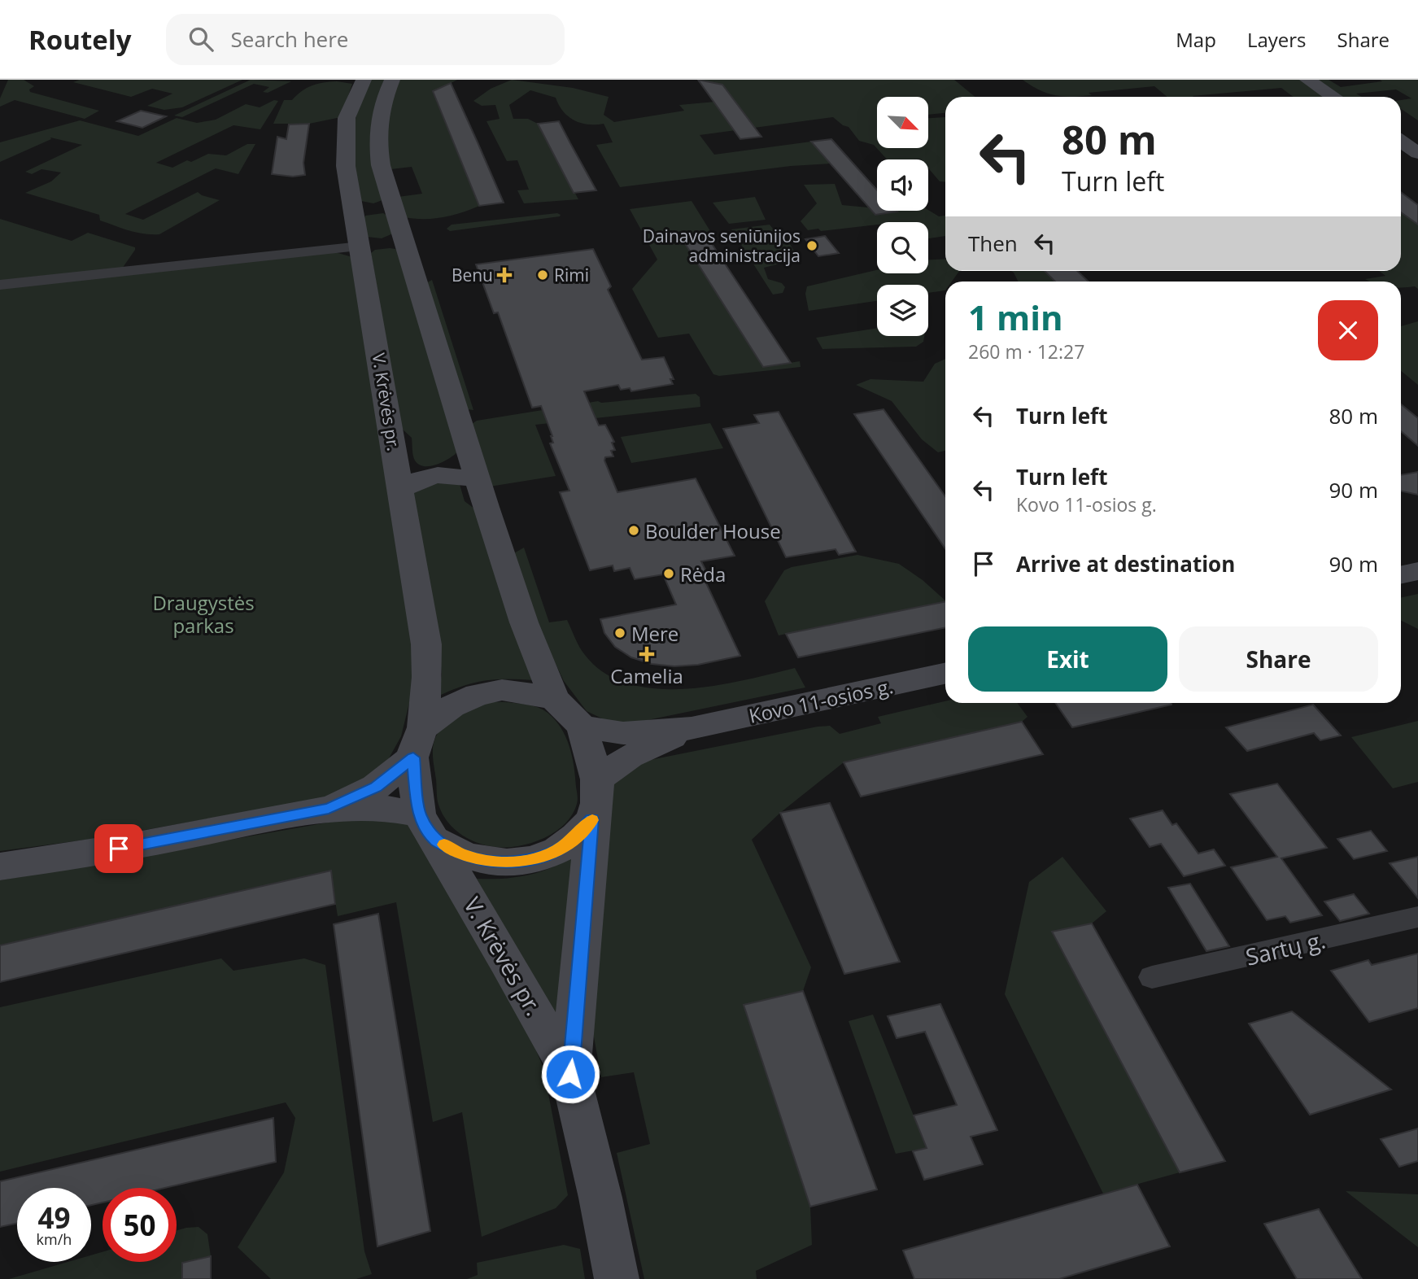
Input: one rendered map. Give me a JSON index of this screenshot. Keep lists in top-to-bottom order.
{
  "streets": {
    "main road": ["V. Krėvės pr.", "Kovo 11-osios g."],
    "street": ["Sartų g."]
  },
  "crossings": [
    ["V. Krėvės pr.", "Kovo 11-osios g."]
  ],
  "parks": ["Draugystės parkas"],
  "places": {
    "other": [
      "Dainavos seniūnijos administracija",
      "Rimi",
      "Boulder House",
      "Rėda",
      "Mere"
    ],
    "health": ["Benu", "Camelia"]
  },
  "north": "bottom right",
  "page": {
    "header": "Routely",
    "search": "Search here",
    "nav": ["Map", "Layers", "Share"],
    "turn": ["80 m", "Turn left"],
    "then": "Then",
    "heading": ["1 min", "260 m · 12:27"],
    "list": [
      {
        "name": "Turn left",
        "value": "80 m"
      },
      {
        "name": "Turn left",
        "note": "Kovo 11-osios g.",
        "value": "90 m"
      },
      {
        "name": "Arrive at destination",
        "value": "90 m"
      }
    ],
    "buttons": ["Exit", "Share"],
    "speed": "49 km/h",
    "limit": "50"
  }
}
